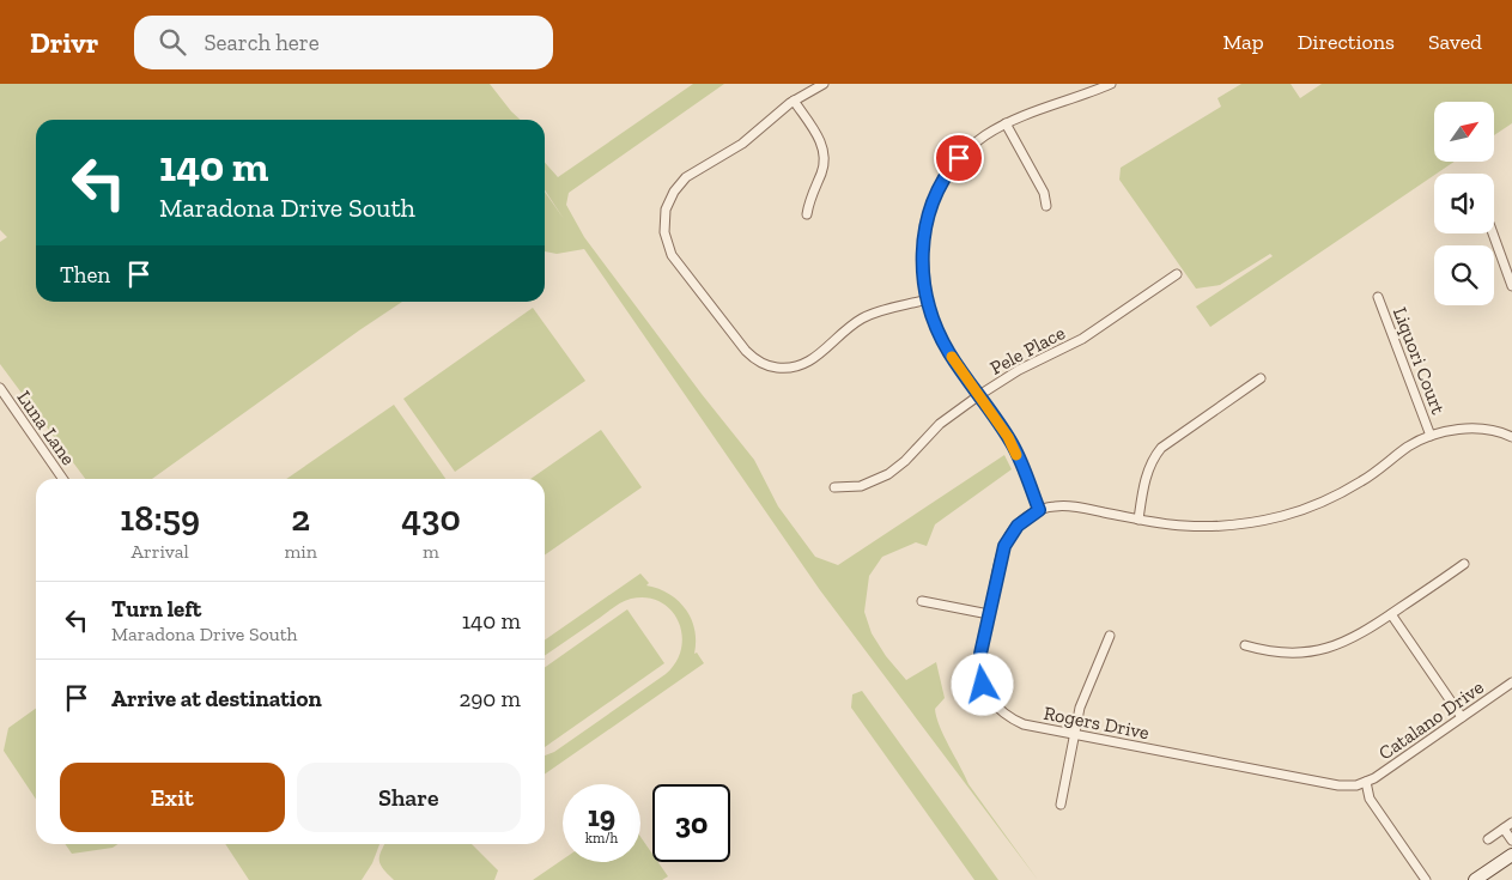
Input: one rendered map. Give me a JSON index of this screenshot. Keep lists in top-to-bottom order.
{
  "streets": {
    "street": [
      "Pele Place",
      "Liquori Court",
      "Luna Lane",
      "Catalano Drive",
      "Rogers Drive"
    ]
  },
  "crossings": [
    ["Liquori Court", "Rogers Drive"],
    ["Catalano Drive", "Rogers Drive"]
  ],
  "north": "top right",
  "page": {
    "header": "Drivr",
    "search": "Search here",
    "nav": ["Map", "Directions", "Saved"],
    "turn": ["140 m", "Maradona Drive South"],
    "then": "Then",
    "eta": [
      "18:59",
      "Arrival",
      "2",
      "min",
      "430",
      "m"
    ],
    "list": [
      {
        "name": "Turn left",
        "note": "Maradona Drive South",
        "value": "140 m"
      },
      {
        "name": "Arrive at destination",
        "value": "290 m"
      }
    ],
    "buttons": ["Exit", "Share"],
    "speed": "19 km/h",
    "limit": "30"
  }
}
